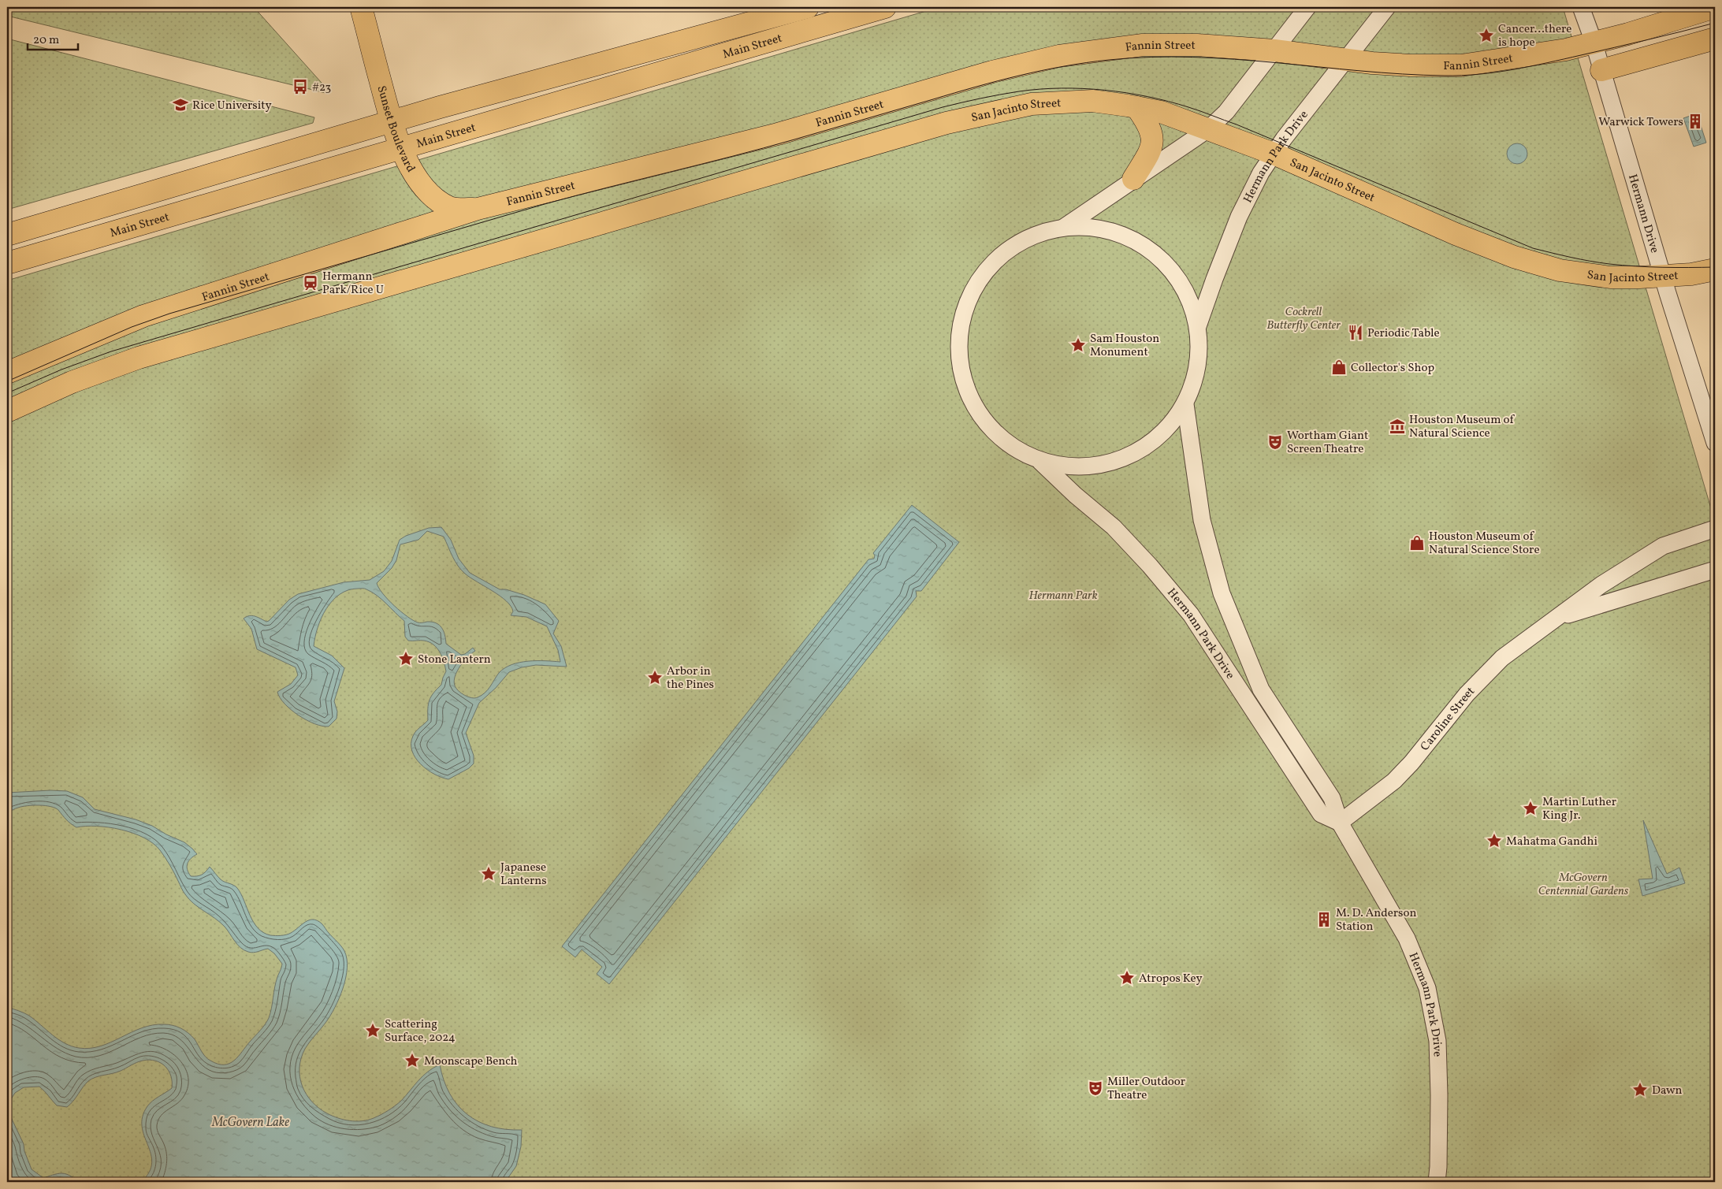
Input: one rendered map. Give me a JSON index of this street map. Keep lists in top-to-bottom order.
{
  "streets": {
    "main road": [
      "Main Street",
      "Fannin Street",
      "San Jacinto Street",
      "Sunset Boulevard"
    ],
    "street": ["Hermann Park Drive", "Hermann Drive", "Caroline Street"]
  },
  "crossings": [
    ["Main Street", "Sunset Boulevard"],
    ["Fannin Street", "Sunset Boulevard"],
    ["Fannin Street", "Hermann Park Drive"],
    ["Fannin Street", "Hermann Drive"],
    ["San Jacinto Street", "Hermann Park Drive"],
    ["San Jacinto Street", "Hermann Drive"],
    ["Hermann Park Drive", "Caroline Street"]
  ],
  "water": ["McGovern Lake"],
  "parks": ["Cockrell Butterfly Center", "Hermann Park", "McGovern Centennial Gardens"],
  "places": {
    "place": [
      "Cancer...there is hope",
      "Sam Houston Monument",
      "Stone Lantern",
      "Arbor in the Pines",
      "Martin Luther King Jr.",
      "Mahatma Gandhi",
      "Japanese Lanterns",
      "Atropos Key",
      "Scattering Surface, 2024",
      "Moonscape Bench",
      "Dawn"
    ],
    "bus stop": ["#23"],
    "school or university": ["Rice University"],
    "building": ["Warwick Towers", "M. D. Anderson Station"],
    "station": ["Hermann Park/Rice U"],
    "restaurant": ["Periodic Table"],
    "shop": ["Collector's Shop", "Houston Museum of Natural Science Store"],
    "museum": ["Houston Museum of Natural Science"],
    "theatre": ["Wortham Giant Screen Theatre", "Miller Outdoor Theatre"]
  },
  "scale_bar": "20 m"
}
